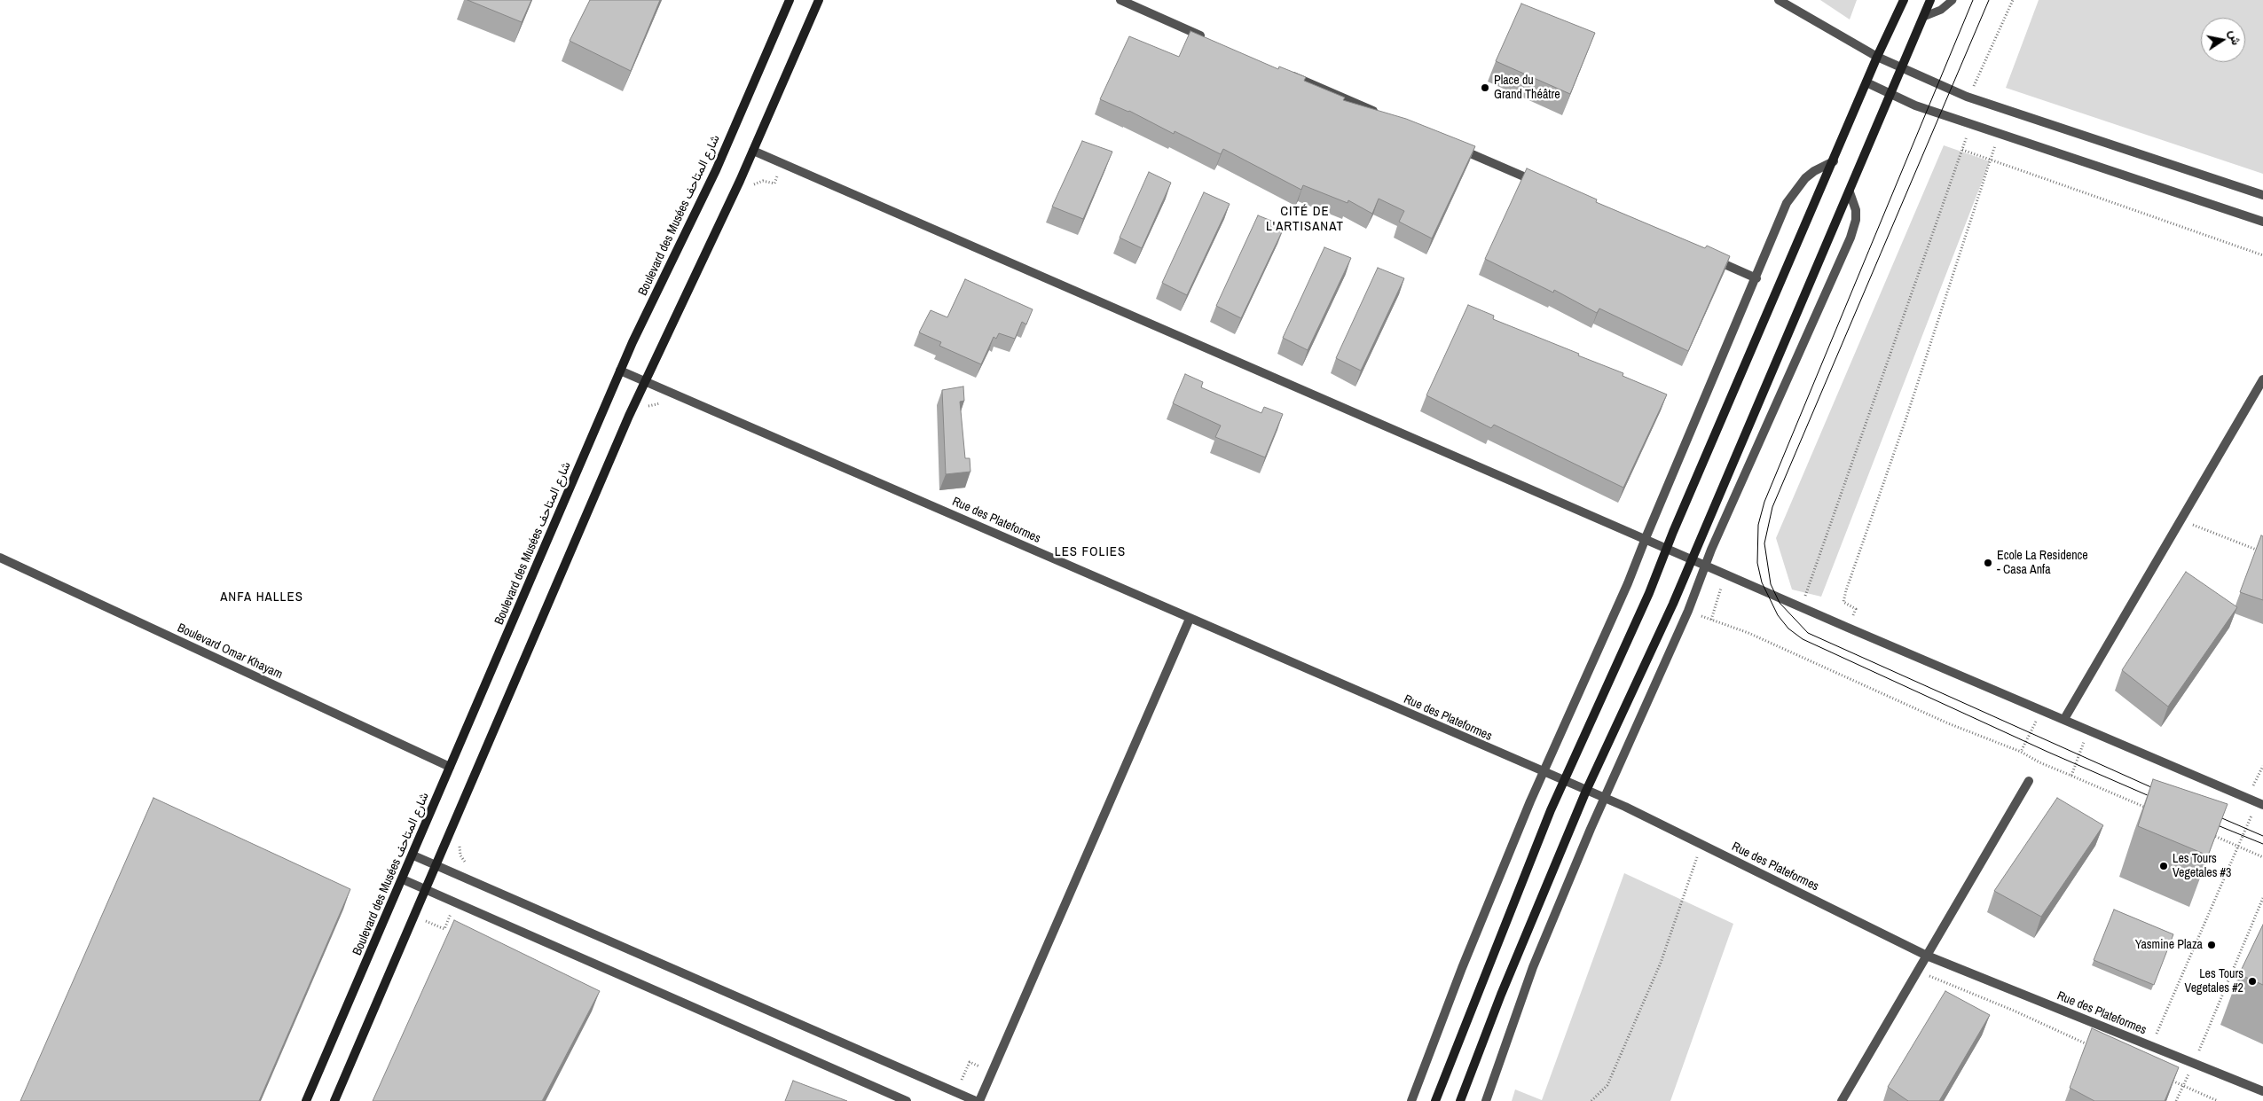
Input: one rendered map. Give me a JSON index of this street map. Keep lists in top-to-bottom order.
{
  "streets": {
    "street": ["Boulevard des Musées شارع المتاحف", "Rue des Plateformes", "Boulevard Omar Khayam"]
  },
  "crossings": [
    ["Boulevard des Musées شارع المتاحف", "Rue des Plateformes"],
    ["Boulevard des Musées شارع المتاحف", "Boulevard Omar Khayam"]
  ],
  "districts": ["CITÉ DE L'ARTISANAT", "LES FOLIES", "ANFA HALLES"],
  "places": [
    "Place du Grand Théâtre",
    "Ecole La Residence - Casa Anfa",
    "Les Tours Vegetales #3",
    "Yasmine Plaza",
    "Les Tours Vegetales #2"
  ],
  "north": "right"
}
